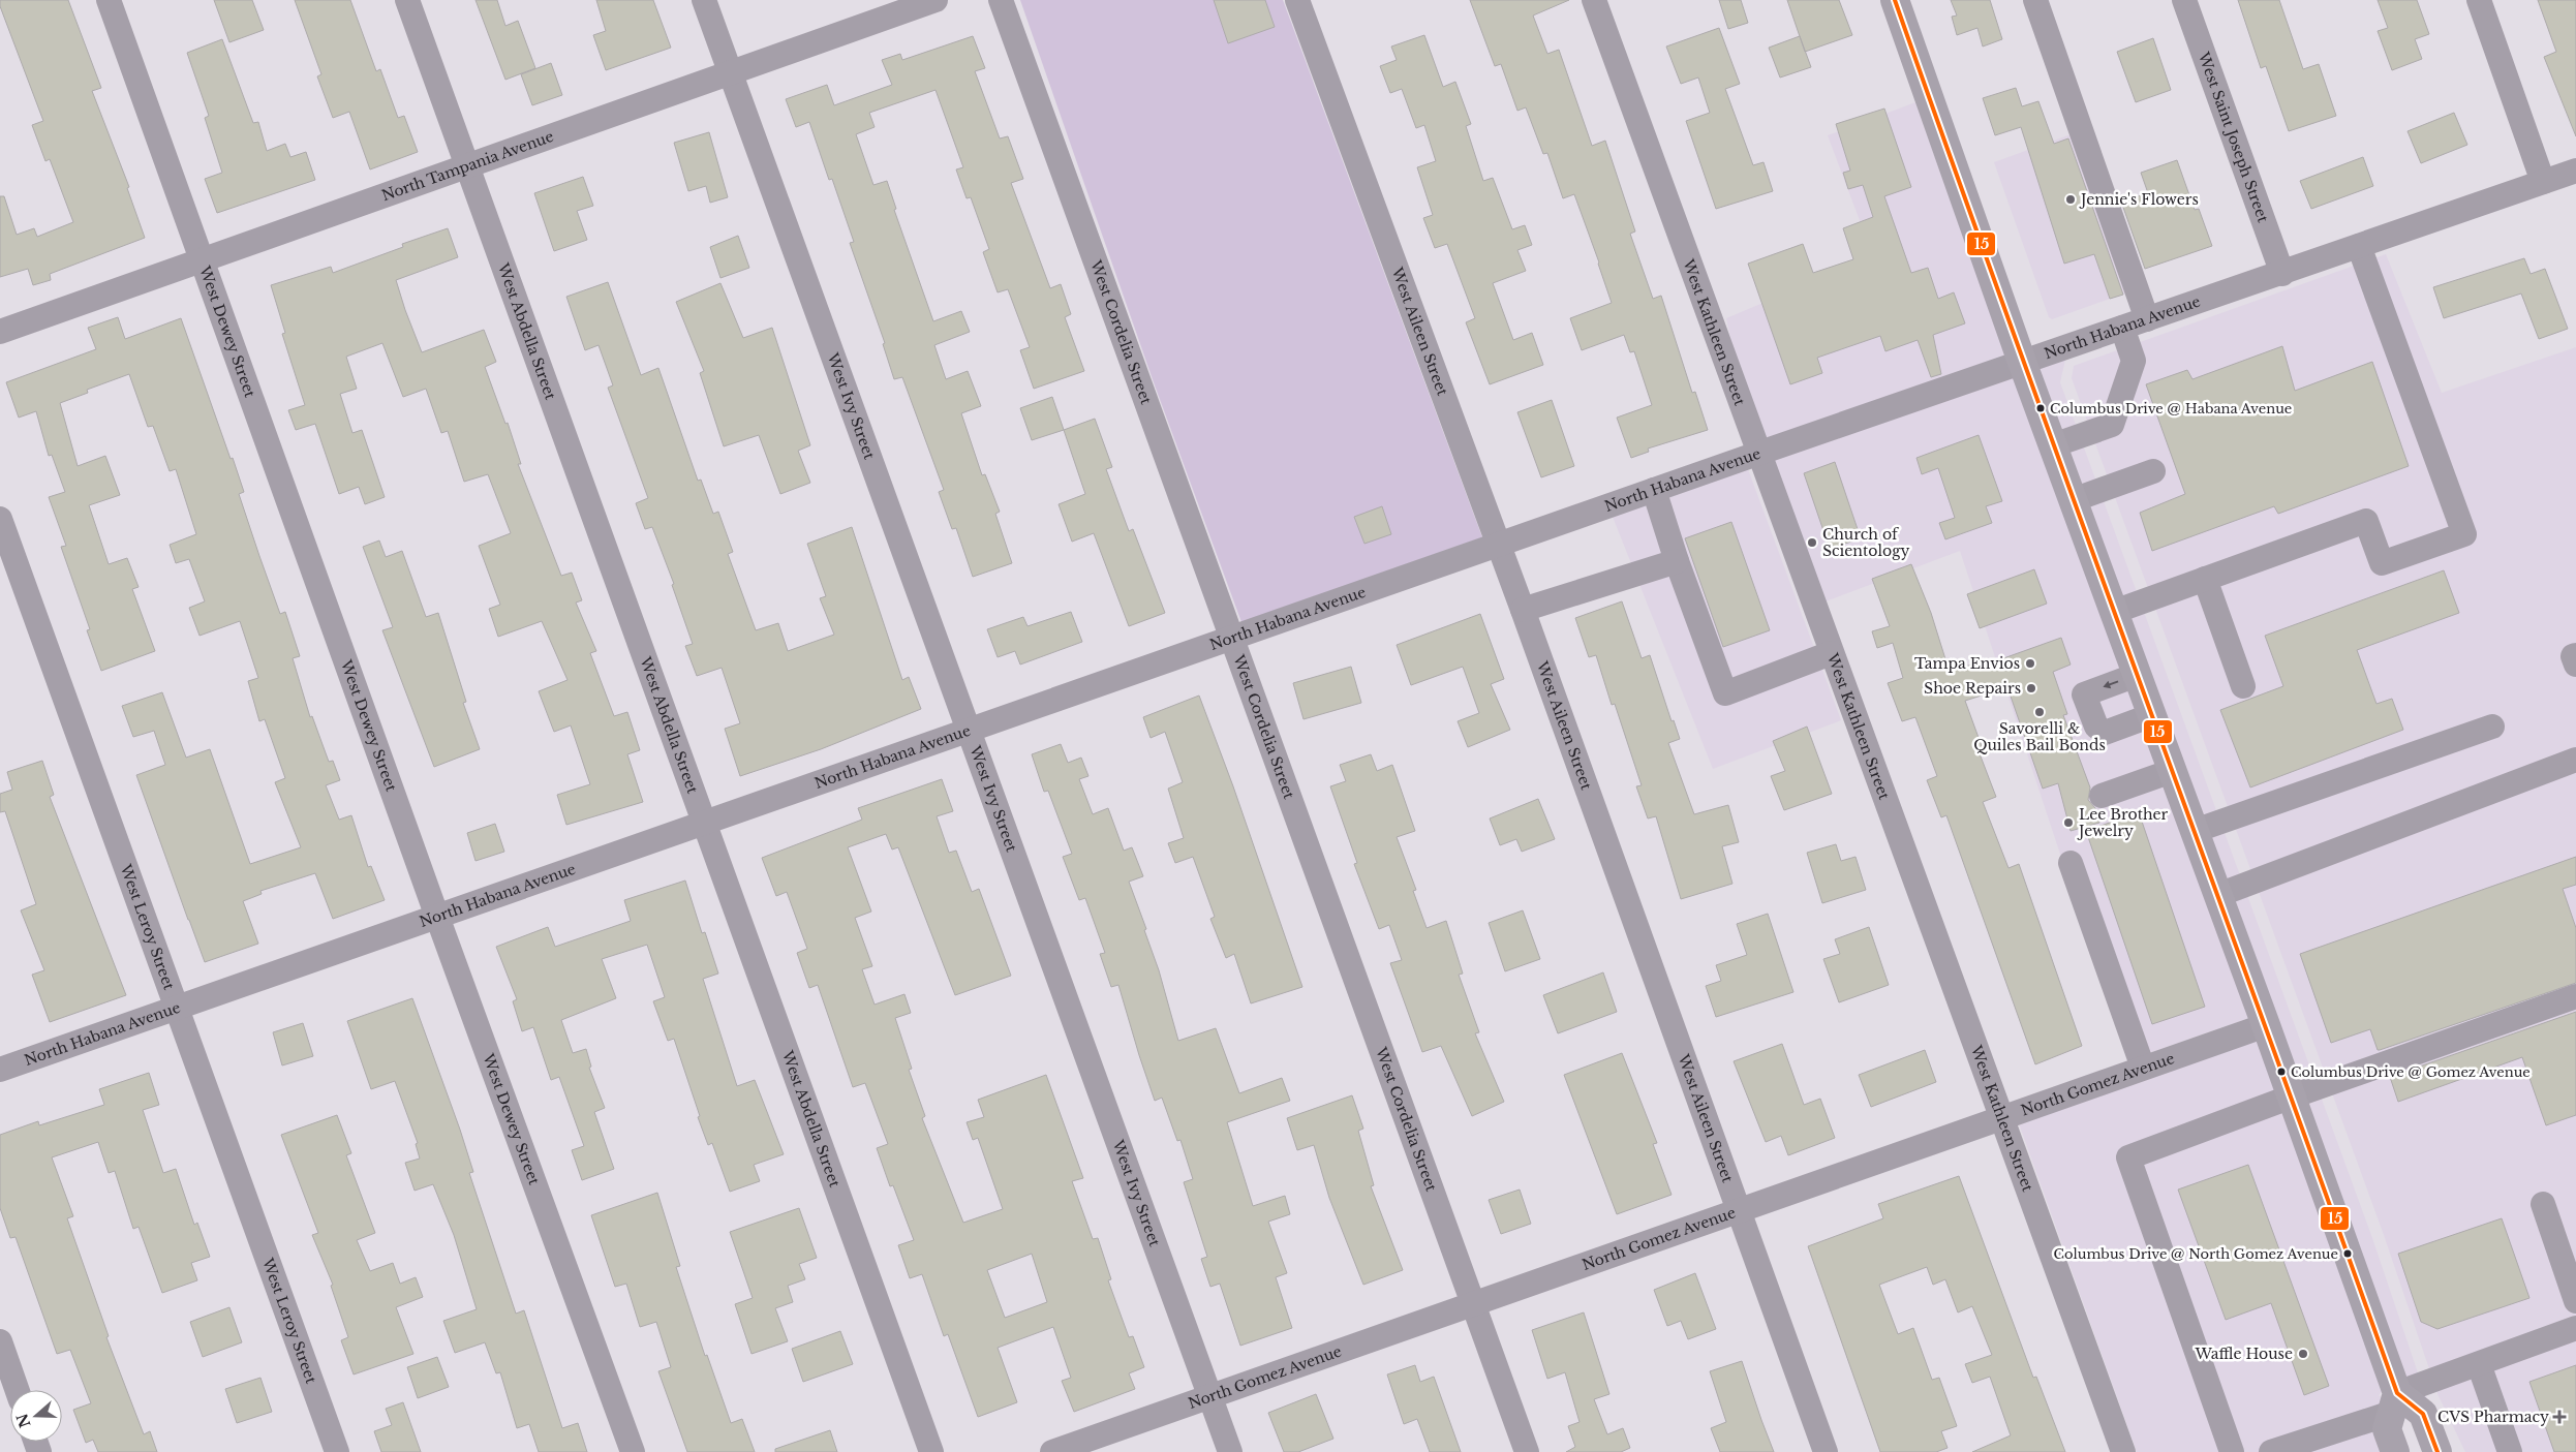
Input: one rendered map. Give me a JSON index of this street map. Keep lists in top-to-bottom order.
{
  "streets": {
    "street": [
      "West Saint Joseph Street",
      "North Tampania Avenue",
      "North Habana Avenue",
      "West Aileen Street",
      "West Dewey Street",
      "West Abdella Street",
      "West Cordelia Street",
      "West Kathleen Street",
      "West Ivy Street",
      "West Leroy Street",
      "North Gomez Avenue"
    ]
  },
  "crossings": [
    ["West Saint Joseph Street", "North Habana Avenue"],
    ["North Tampania Avenue", "West Dewey Street"],
    ["North Tampania Avenue", "West Abdella Street"],
    ["North Tampania Avenue", "West Ivy Street"],
    ["North Habana Avenue", "West Aileen Street"],
    ["North Habana Avenue", "West Dewey Street"],
    ["North Habana Avenue", "West Abdella Street"],
    ["North Habana Avenue", "West Cordelia Street"],
    ["North Habana Avenue", "West Kathleen Street"],
    ["North Habana Avenue", "West Ivy Street"],
    ["North Habana Avenue", "West Leroy Street"],
    ["West Aileen Street", "North Gomez Avenue"],
    ["West Cordelia Street", "North Gomez Avenue"],
    ["West Kathleen Street", "North Gomez Avenue"],
    ["West Ivy Street", "North Gomez Avenue"]
  ],
  "places": {
    "other": [
      "Jennie's Flowers",
      "Columbus Drive @ Habana Avenue",
      "Church of Scientology",
      "Tampa Envios",
      "Shoe Repairs",
      "Savorelli & Quiles Bail Bonds",
      "Lee Brother Jewelry",
      "Columbus Drive @ Gomez Avenue",
      "Columbus Drive @ North Gomez Avenue",
      "Waffle House"
    ],
    "health": ["CVS Pharmacy"]
  },
  "lines": ["transit line 15"],
  "north": "left"
}
